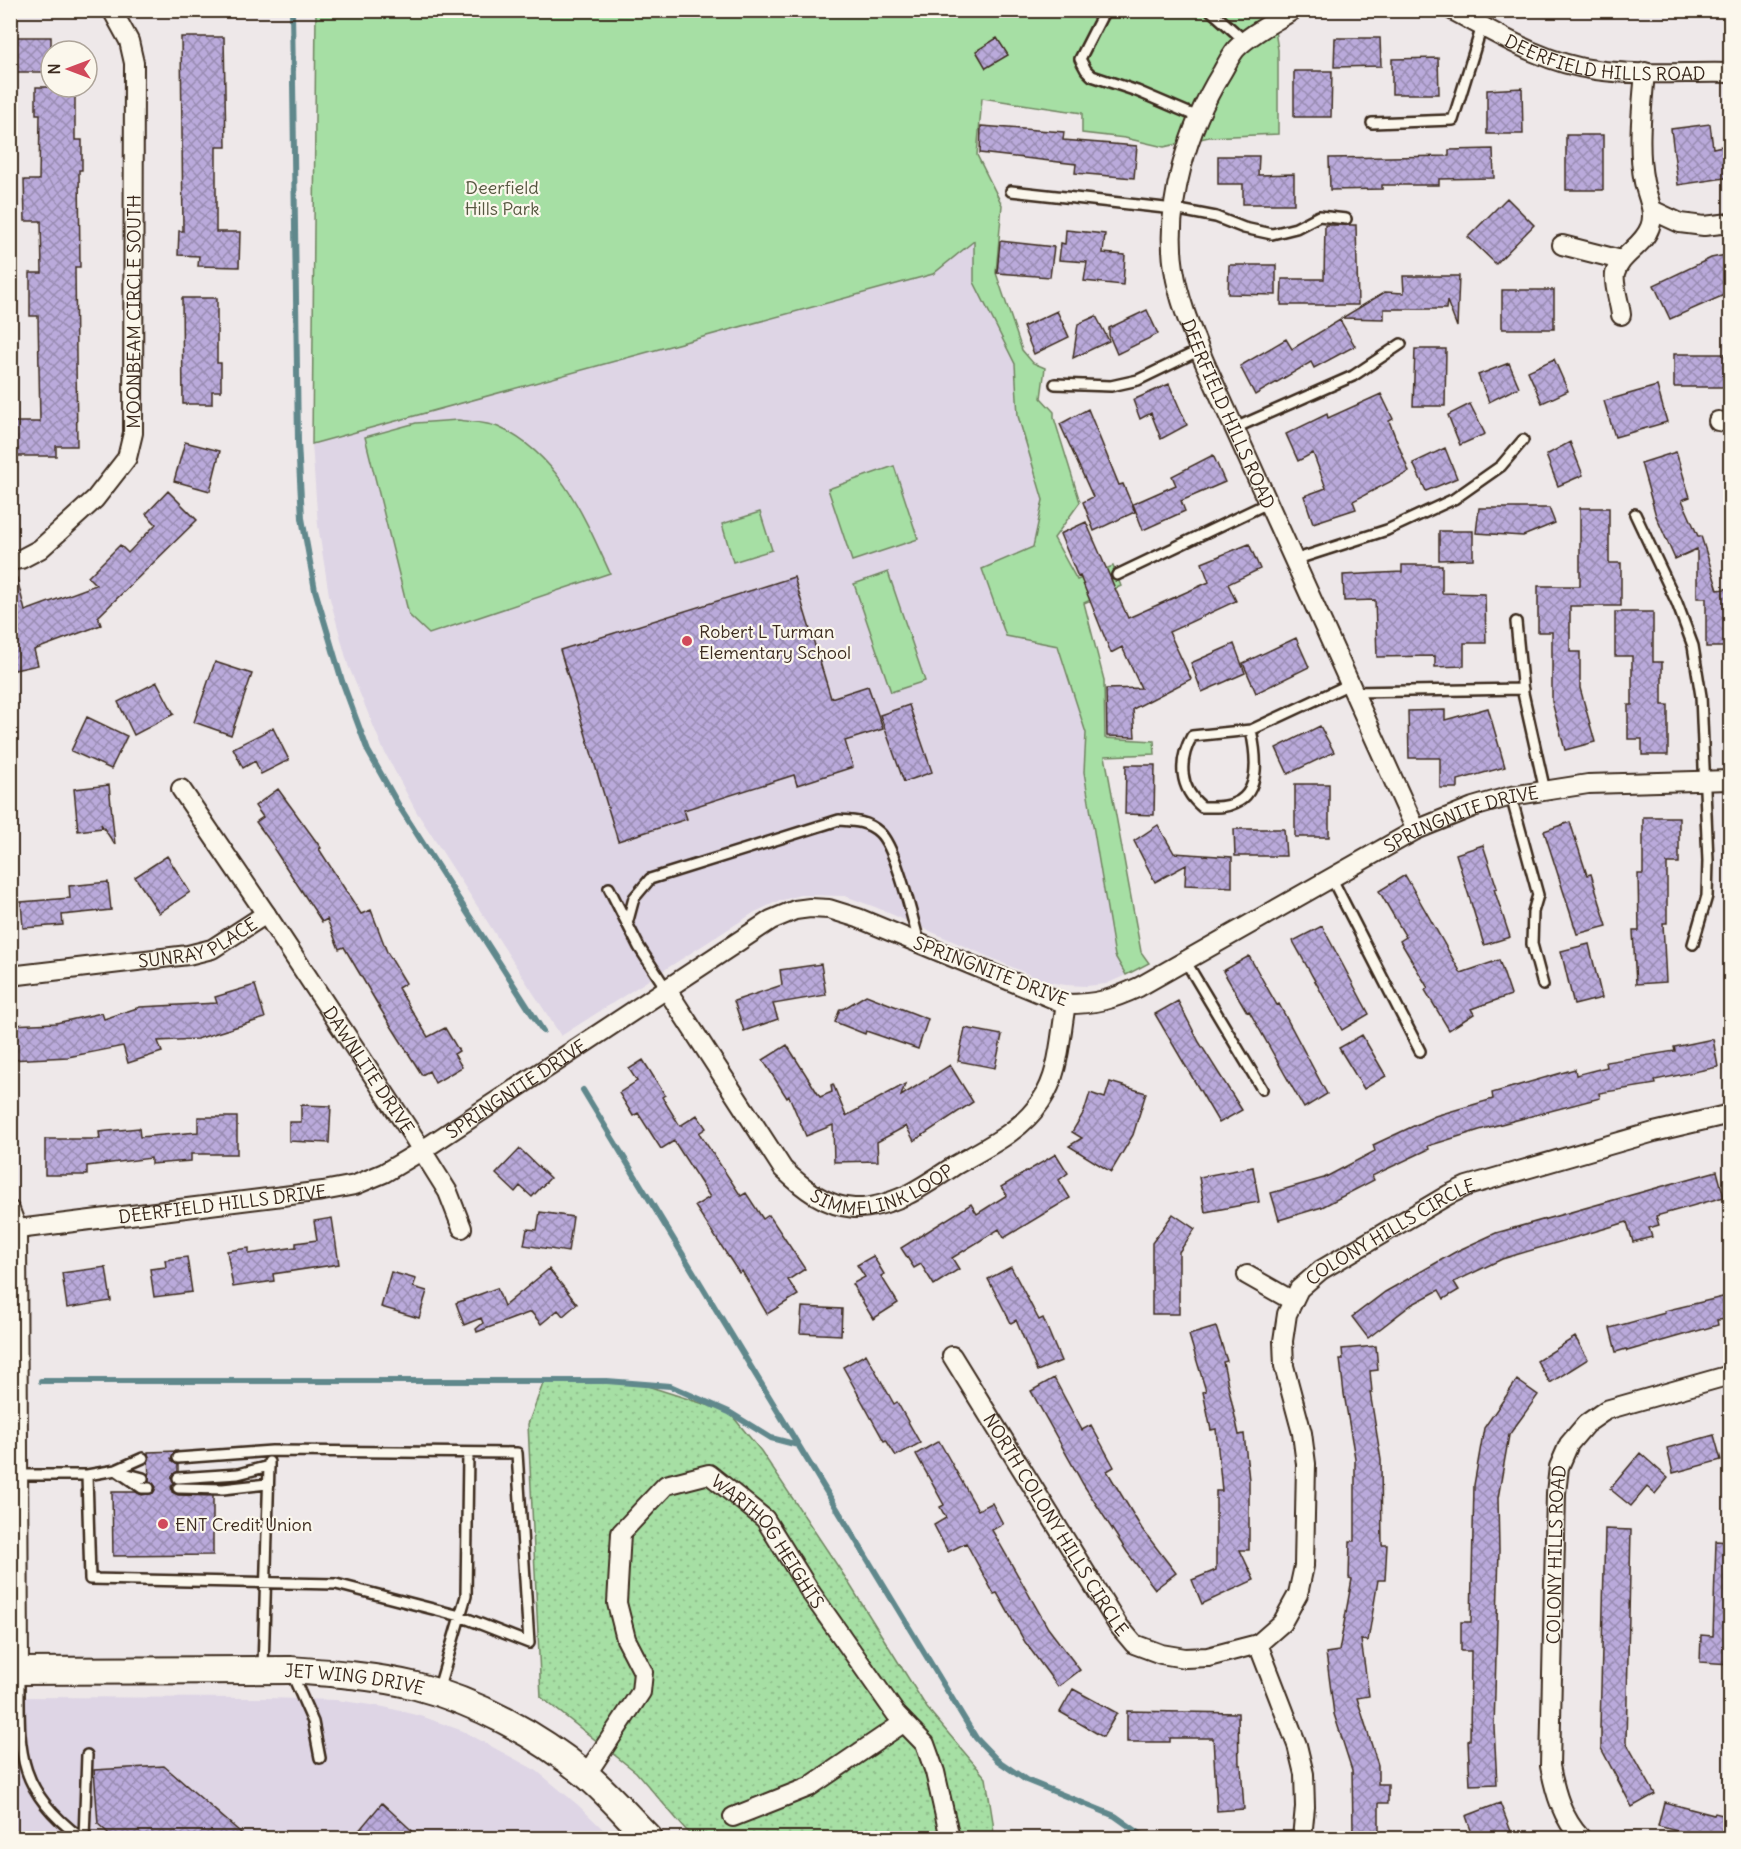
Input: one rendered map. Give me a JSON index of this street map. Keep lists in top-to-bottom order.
{
  "streets": {
    "main road": ["JET WING DRIVE"],
    "street": [
      "DEERFIELD HILLS ROAD",
      "MOONBEAM CIRCLE SOUTH",
      "SPRINGNITE DRIVE",
      "SUNRAY PLACE",
      "DAWNLITE DRIVE",
      "SIMMELINK LOOP",
      "DEERFIELD HILLS DRIVE",
      "COLONY HILLS CIRCLE",
      "NORTH COLONY HILLS CIRCLE",
      "WARTHOG HEIGHTS",
      "COLONY HILLS ROAD"
    ]
  },
  "crossings": [
    ["DEERFIELD HILLS ROAD", "SPRINGNITE DRIVE"],
    ["SPRINGNITE DRIVE", "DAWNLITE DRIVE"],
    ["SPRINGNITE DRIVE", "SIMMELINK LOOP"],
    ["SPRINGNITE DRIVE", "DEERFIELD HILLS DRIVE"],
    ["SUNRAY PLACE", "DAWNLITE DRIVE"],
    ["DAWNLITE DRIVE", "DEERFIELD HILLS DRIVE"],
    ["COLONY HILLS CIRCLE", "NORTH COLONY HILLS CIRCLE"],
    ["WARTHOG HEIGHTS", "JET WING DRIVE"]
  ],
  "parks": ["Deerfield Hills Park"],
  "places": ["Robert L Turman Elementary School", "ENT Credit Union"],
  "north": "left"
}
